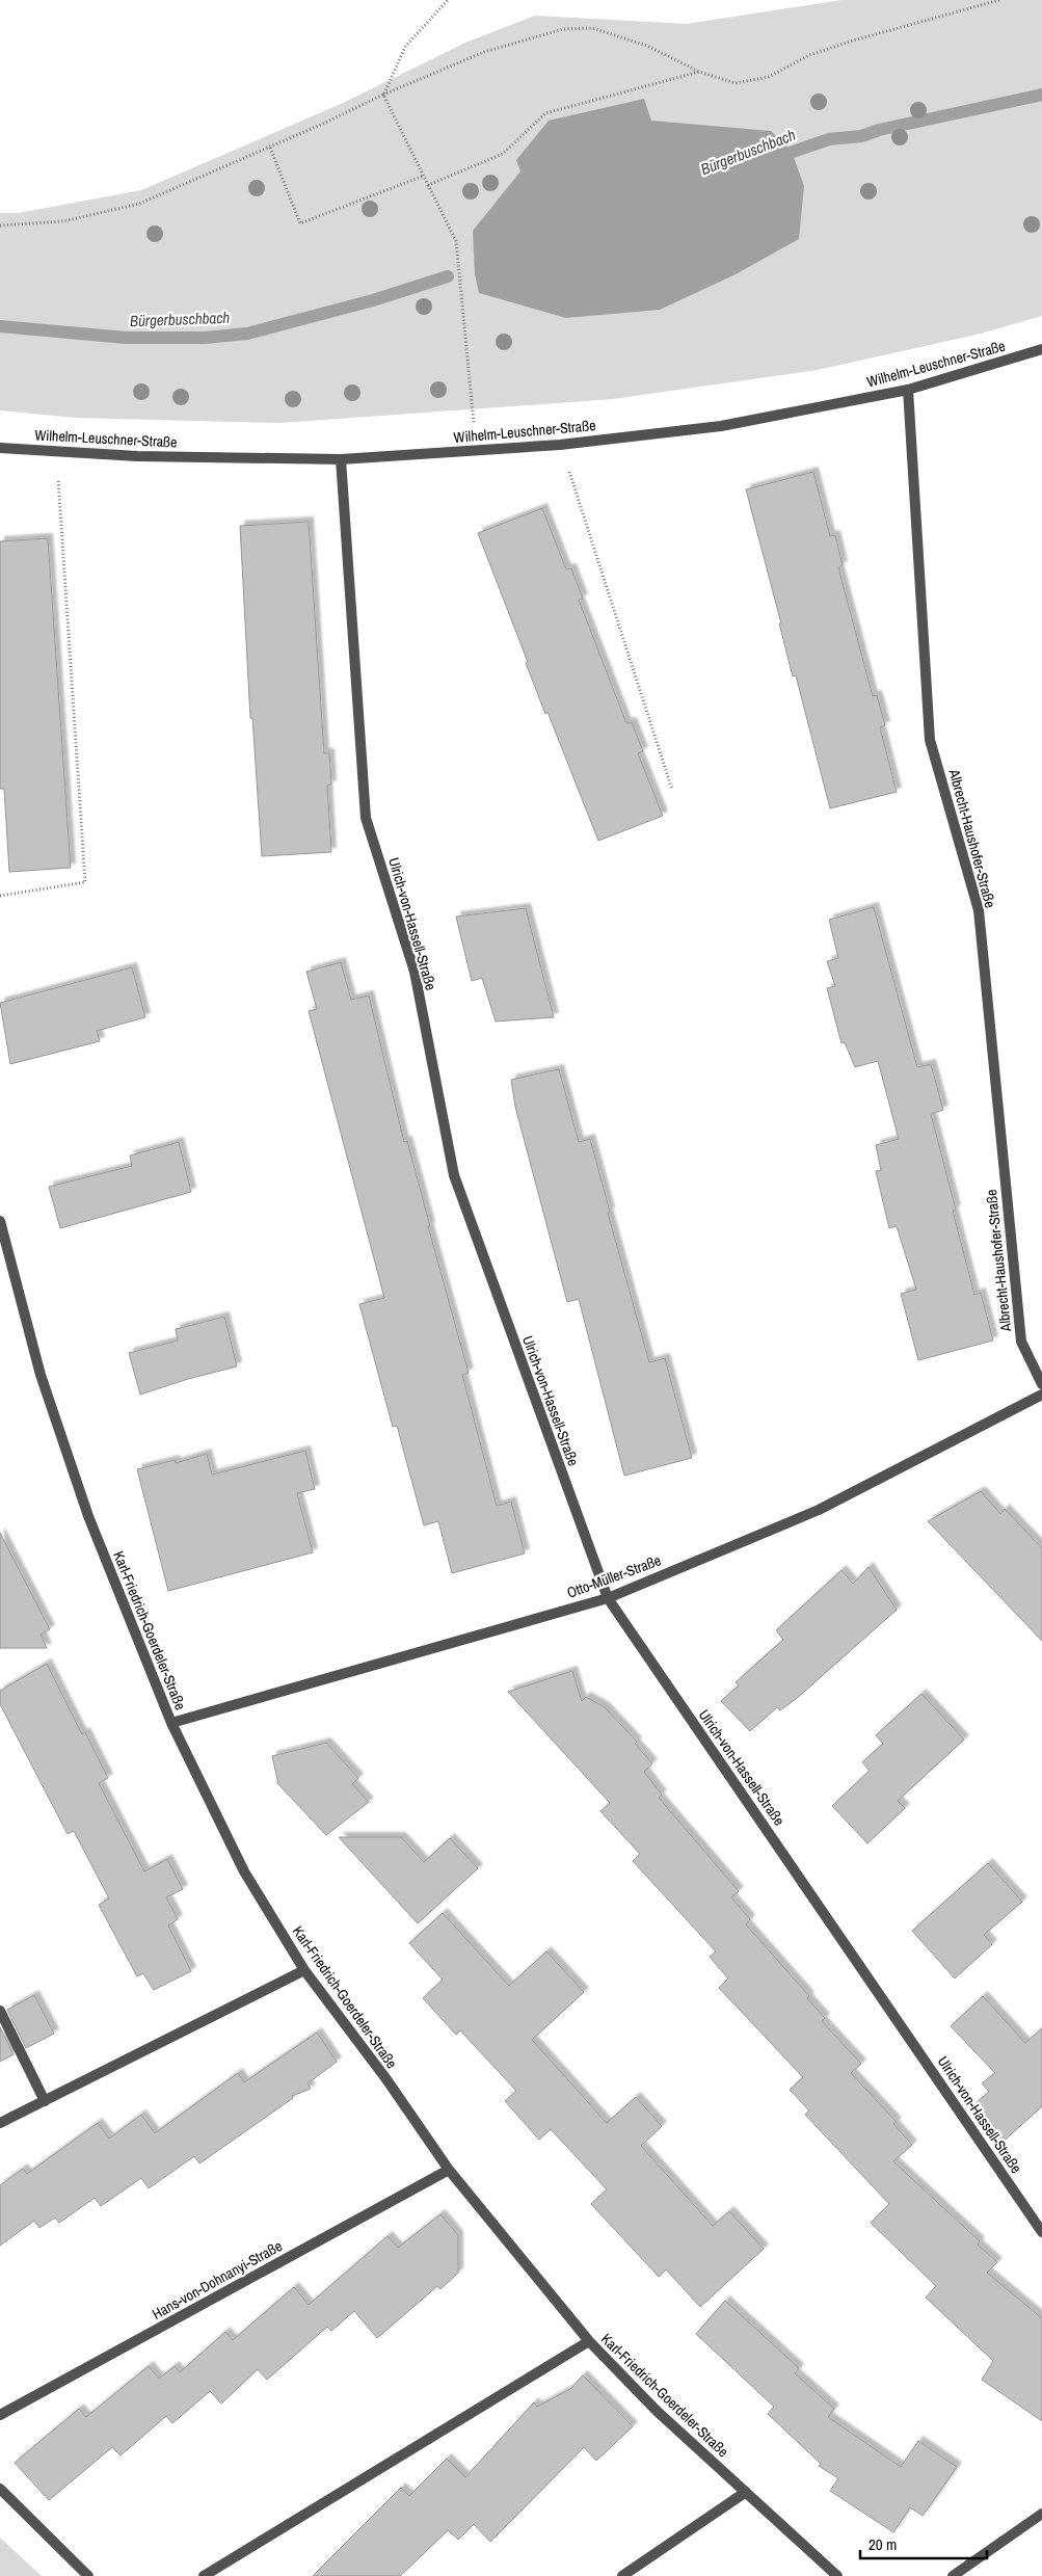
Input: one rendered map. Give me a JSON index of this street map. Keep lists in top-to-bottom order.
{
  "streets": {
    "street": [
      "Wilhelm-Leuschner-Straße",
      "Albrecht-Haushofer-Straße",
      "Ulrich-von-Hassell-Straße",
      "Otto-Müller-Straße",
      "Karl-Friedrich-Goerdeler-Straße",
      "Hans-von-Dohnanyi-Straße"
    ]
  },
  "crossings": [
    ["Wilhelm-Leuschner-Straße", "Albrecht-Haushofer-Straße"],
    ["Wilhelm-Leuschner-Straße", "Ulrich-von-Hassell-Straße"],
    ["Ulrich-von-Hassell-Straße", "Otto-Müller-Straße"],
    ["Otto-Müller-Straße", "Karl-Friedrich-Goerdeler-Straße"],
    ["Karl-Friedrich-Goerdeler-Straße", "Hans-von-Dohnanyi-Straße"]
  ],
  "water": ["Bürgerbuschbach"],
  "scale_bar": "20 m"
}
